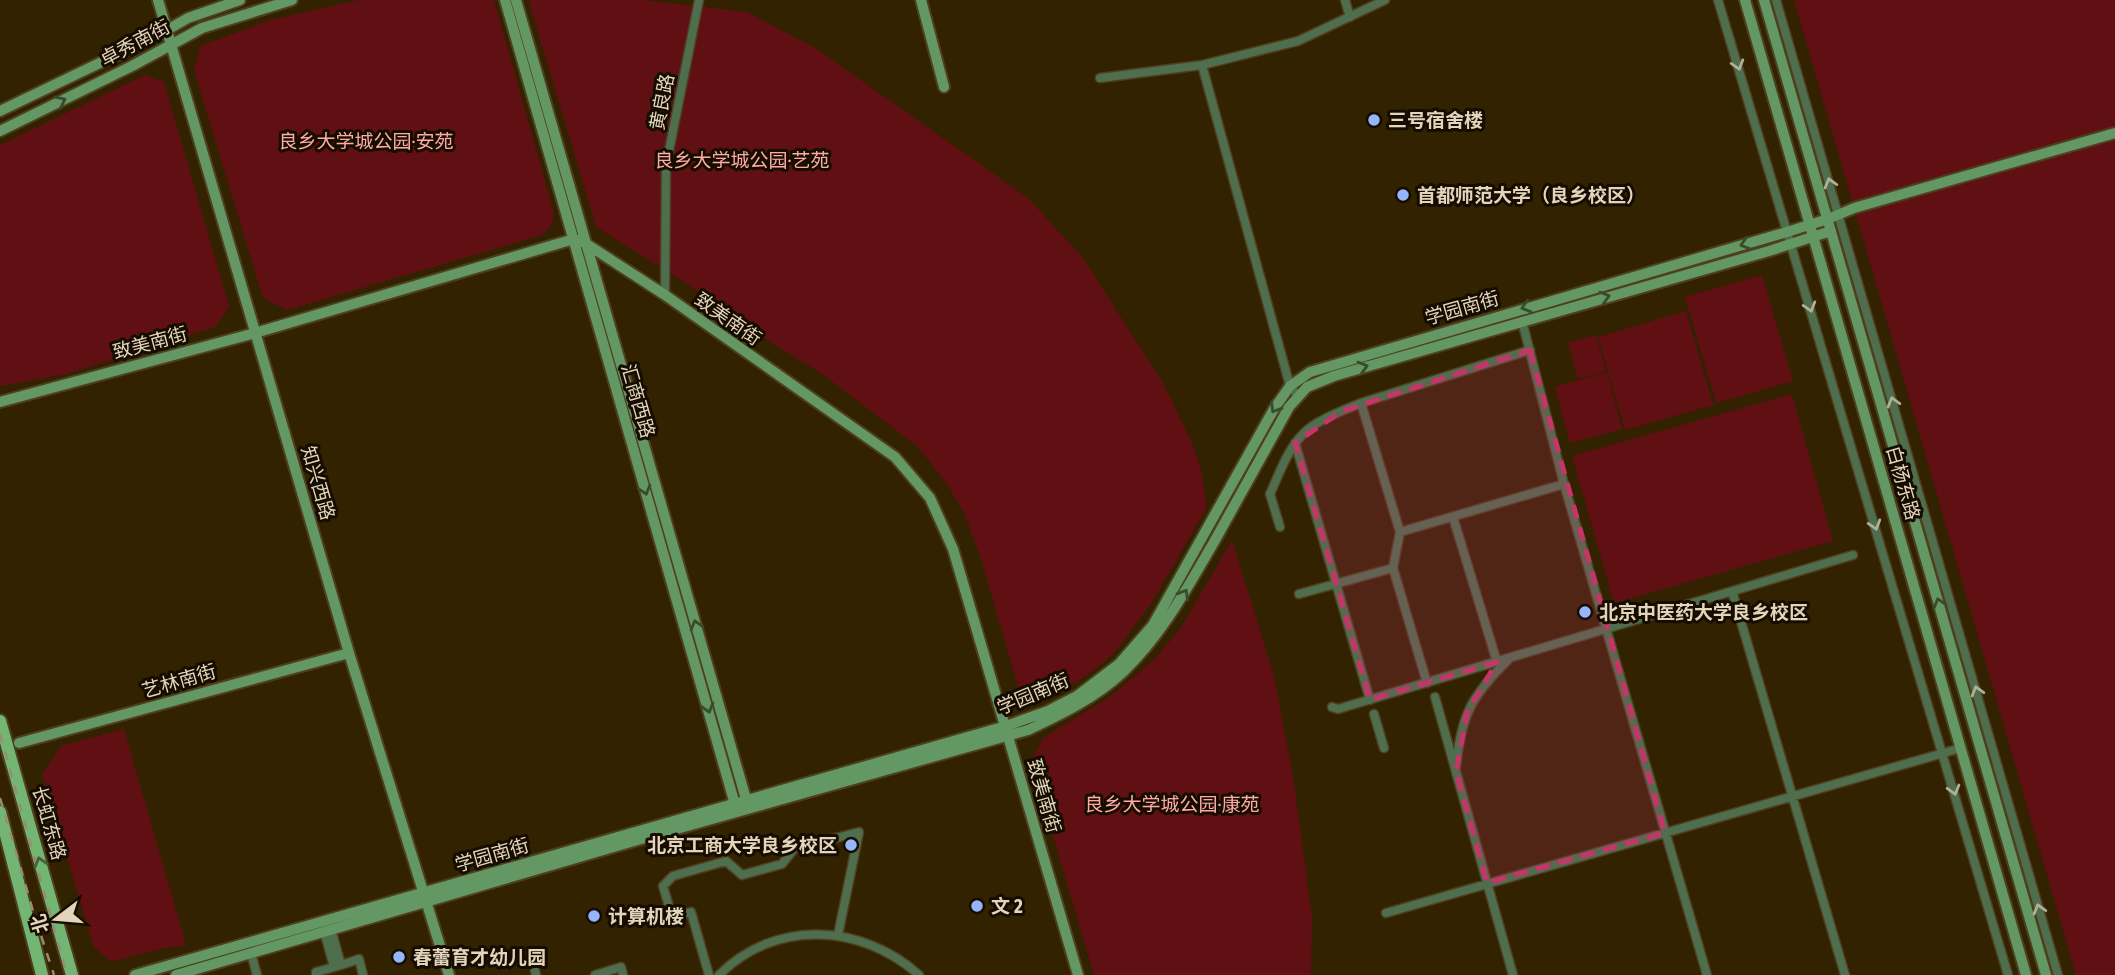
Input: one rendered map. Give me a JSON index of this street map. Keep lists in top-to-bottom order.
{
  "streets": {
    "main road": ["长虹东路"],
    "street": [
      "卓秀南街",
      "黄良路",
      "学园南街",
      "致美南街",
      "汇商西路",
      "知兴西路",
      "白杨东路",
      "艺林南街"
    ]
  },
  "crossings": [
    ["卓秀南街", "知兴西路"],
    ["黄良路", "致美南街"],
    ["学园南街", "致美南街"],
    ["学园南街", "汇商西路"],
    ["学园南街", "知兴西路"],
    ["学园南街", "白杨东路"],
    ["致美南街", "汇商西路"],
    ["致美南街", "知兴西路"],
    ["知兴西路", "艺林南街"]
  ],
  "parks": ["良乡大学城公园·安苑", "良乡大学城公园·艺苑", "良乡大学城公园·康苑"],
  "places": [
    "三号宿舍楼",
    "首都师范大学（良乡校区）",
    "北京中医药大学良乡校区",
    "北京工商大学良乡校区",
    "文 2",
    "计算机楼",
    "春蕾育才幼儿园"
  ],
  "north": "left"
}
